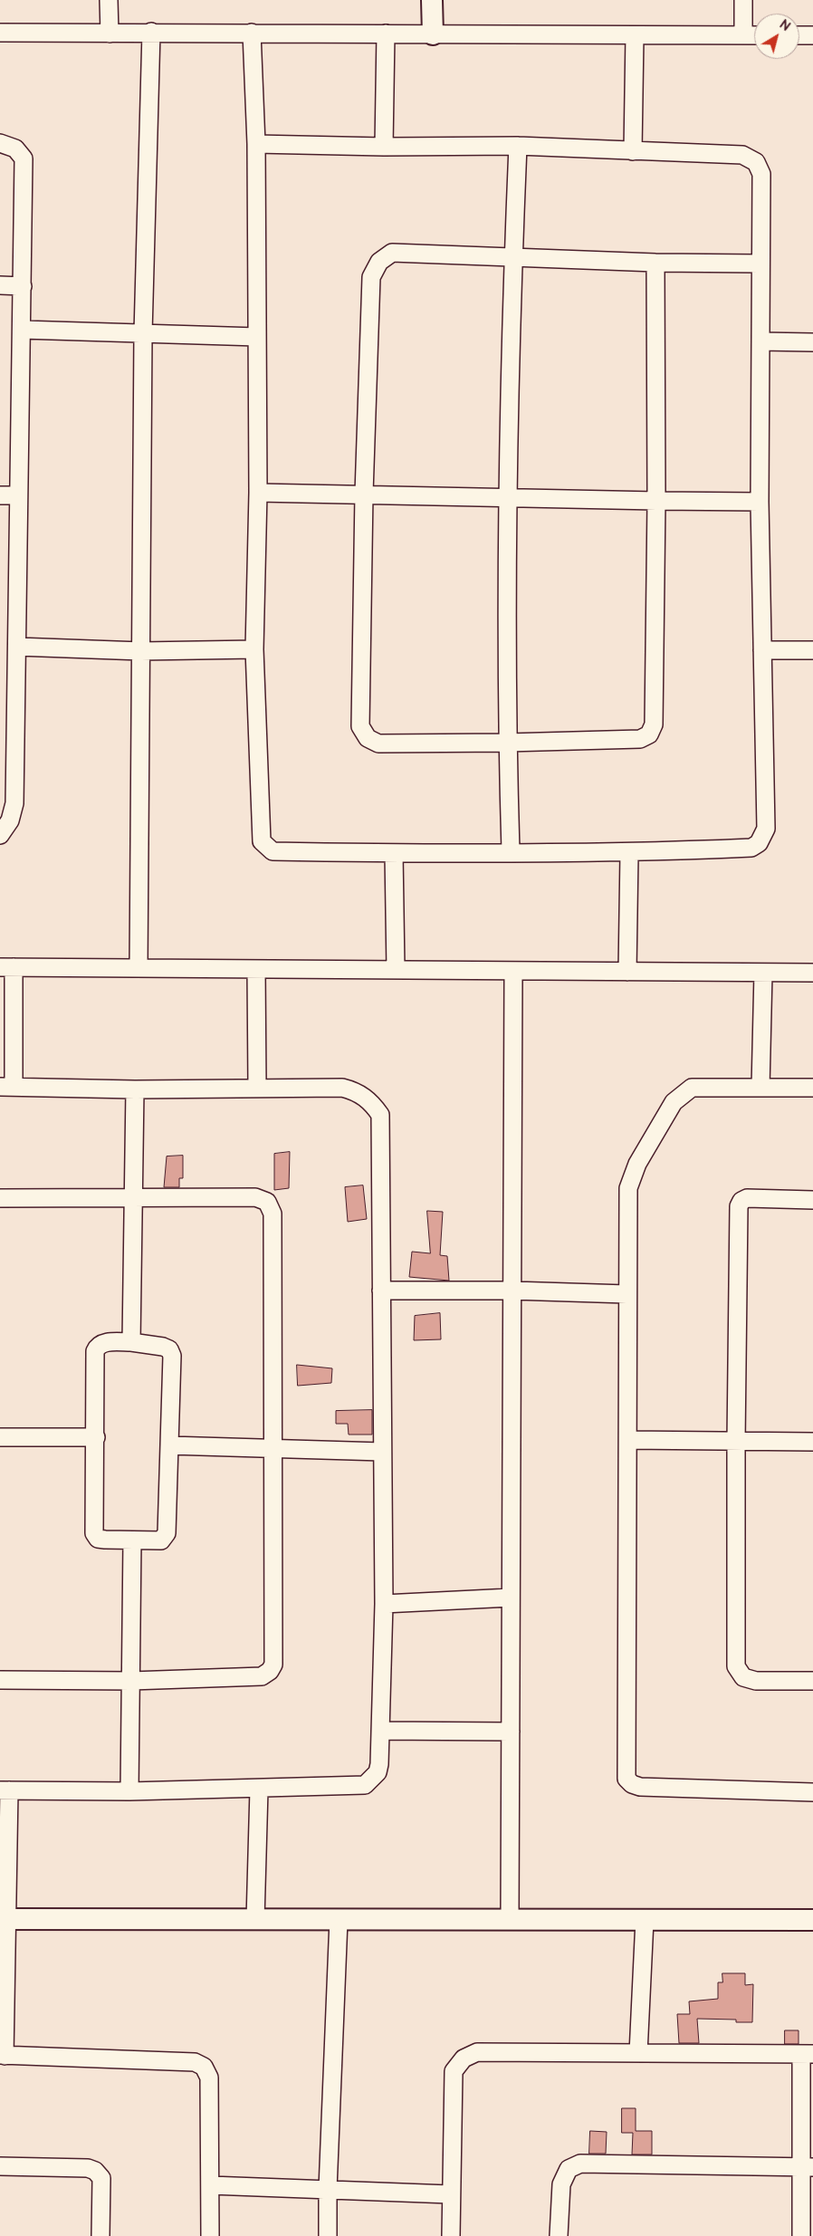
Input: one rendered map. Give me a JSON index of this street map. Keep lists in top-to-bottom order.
{
  "north": "top right"
}
